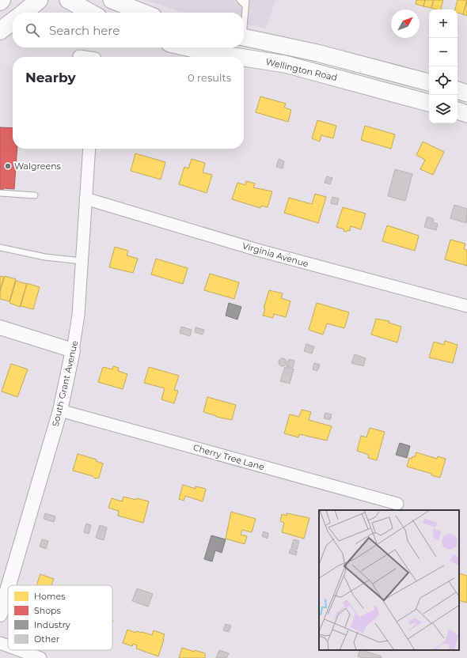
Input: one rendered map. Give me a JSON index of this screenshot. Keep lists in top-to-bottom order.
{
  "streets": {
    "main road": ["Wellington Road"],
    "street": ["Virginia Avenue", "South Grant Avenue", "Cherry Tree Lane"]
  },
  "crossings": [
    ["Virginia Avenue", "South Grant Avenue"],
    ["South Grant Avenue", "Cherry Tree Lane"]
  ],
  "places": ["Walgreens"],
  "legend": [
    "Homes",
    "Shops",
    "Industry",
    "Other"
  ],
  "north": "top right",
  "page": {
    "map_buttons": ["+", "−"],
    "search": "Search here",
    "heading": ["Nearby", "0 results"]
  }
}
